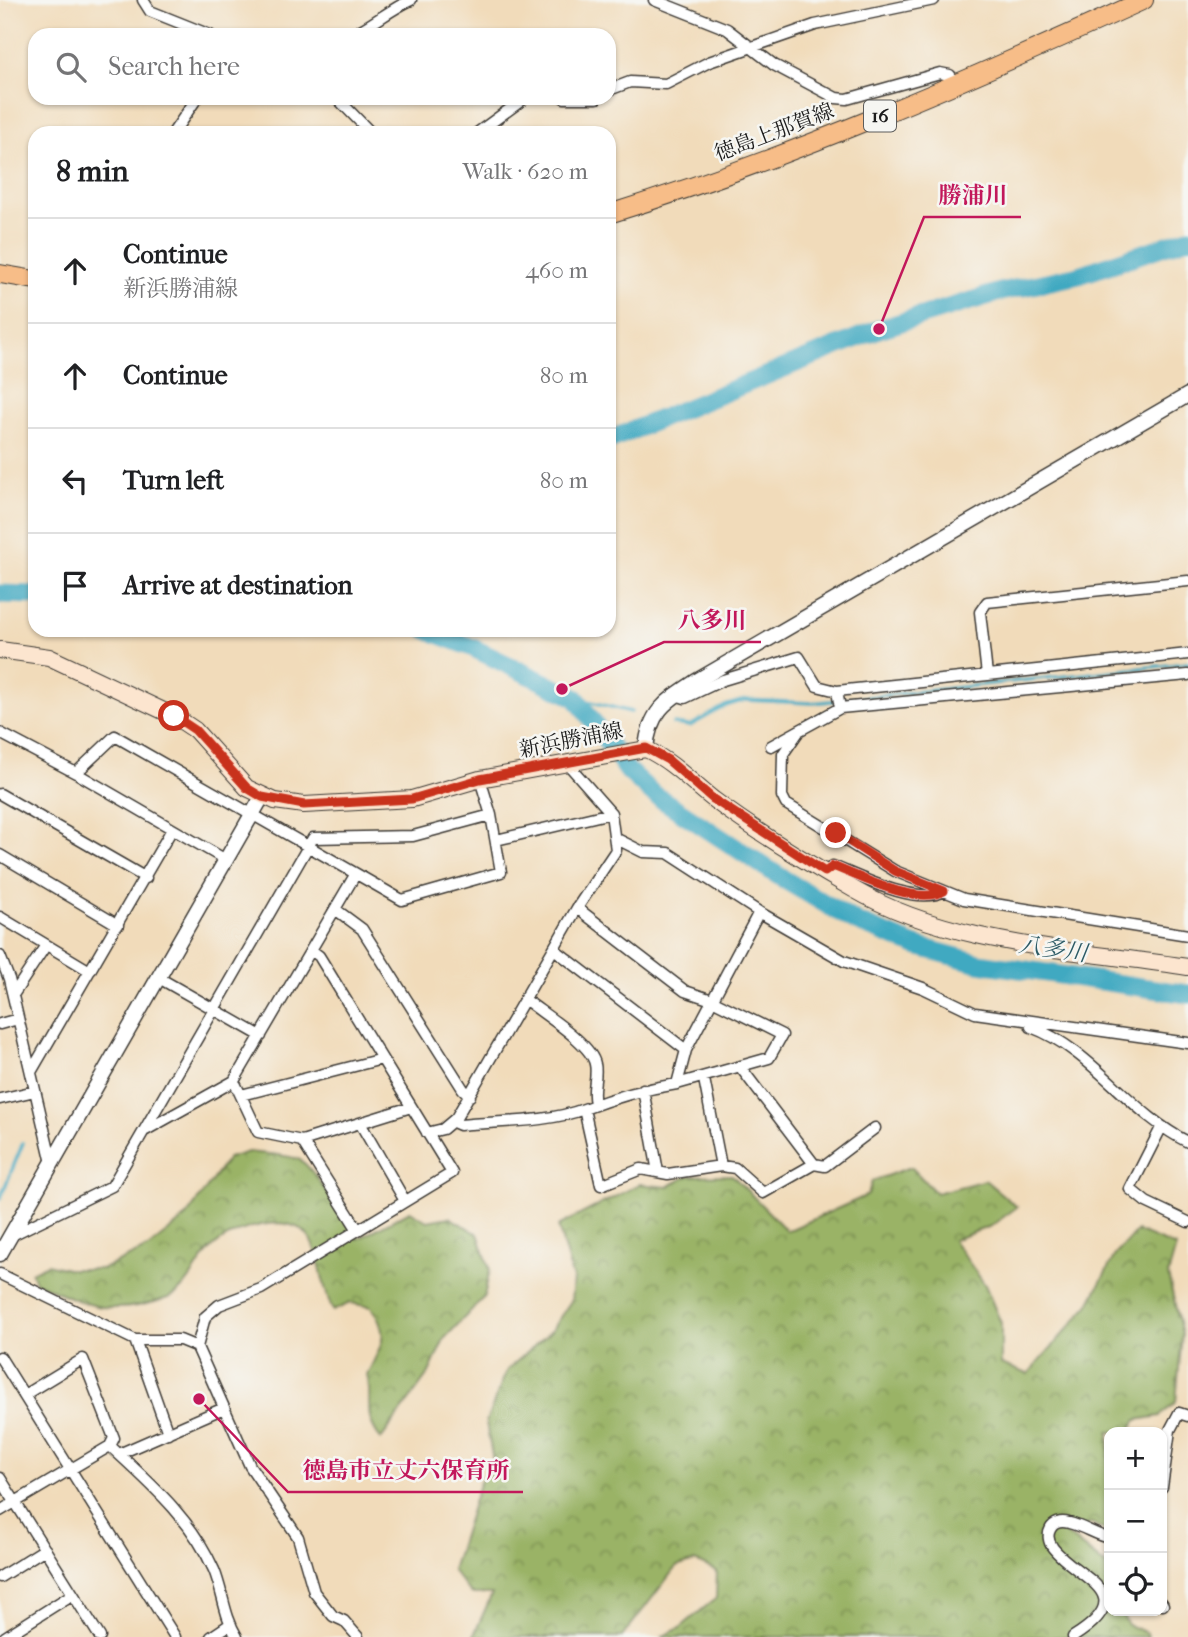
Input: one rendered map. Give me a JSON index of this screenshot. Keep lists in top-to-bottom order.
{
  "streets": {
    "main road": ["16", "徳島上那賀線", "新浜勝浦線"]
  },
  "water": ["八多川"],
  "places": ["勝浦川", "八多川", "徳島市立丈六保育所"],
  "page": {
    "search": "Search here",
    "heading": ["8 min", "Walk · 620 m"],
    "list": [
      ["Continue", "新浜勝浦線", "460 m"],
      ["Continue", "80 m"],
      ["Turn left", "80 m"],
      "Arrive at destination"
    ],
    "map_buttons": ["+", "−"]
  }
}
